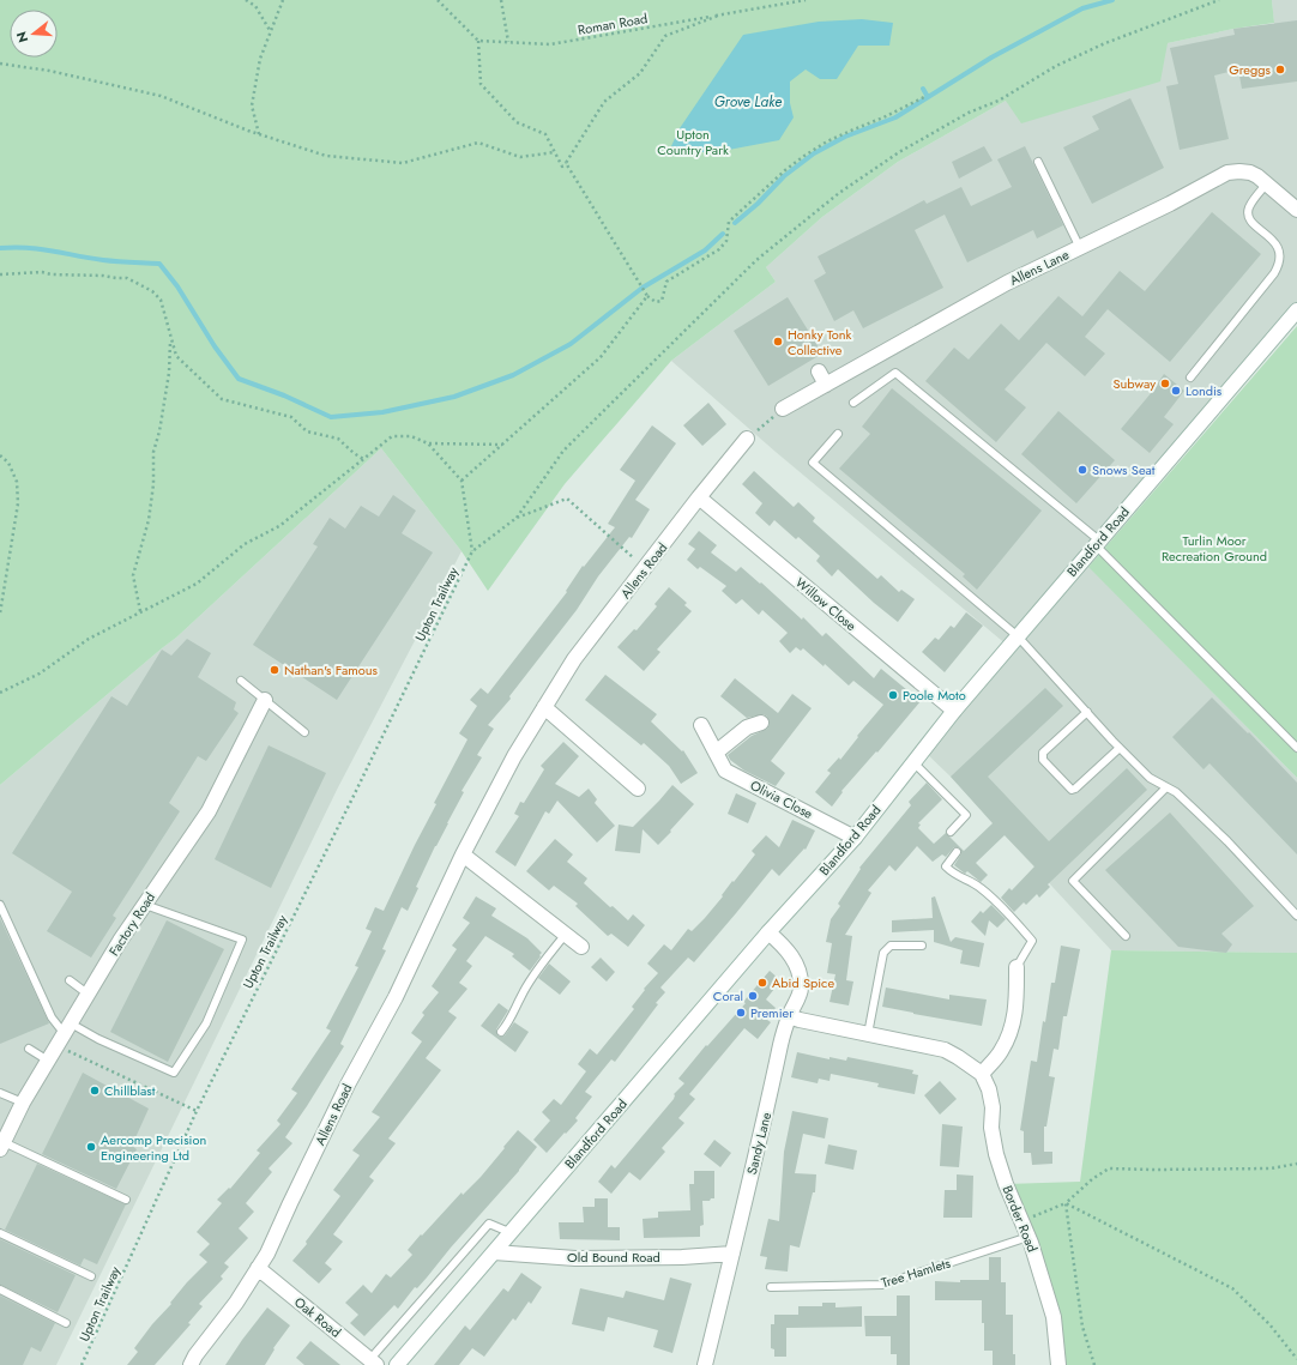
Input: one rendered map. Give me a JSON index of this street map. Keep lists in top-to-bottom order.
{
  "streets": {
    "street": [
      "Allens Lane",
      "Blandford Road",
      "Allens Road",
      "Willow Close",
      "Olivia Close",
      "Factory Road",
      "Sandy Lane",
      "Border Road",
      "Old Bound Road",
      "Oak Road"
    ],
    "lane": ["Tree Hamlets"],
    "path": ["Roman Road", "Upton Trailway"]
  },
  "crossings": [
    ["Blandford Road", "Willow Close"],
    ["Blandford Road", "Olivia Close"],
    ["Blandford Road", "Sandy Lane"],
    ["Blandford Road", "Old Bound Road"],
    ["Allens Road", "Willow Close"],
    ["Allens Road", "Oak Road"],
    ["Sandy Lane", "Border Road"],
    ["Sandy Lane", "Old Bound Road"],
    ["Border Road", "Tree Hamlets"]
  ],
  "water": ["Grove Lake"],
  "parks": ["Upton Country Park", "Turlin Moor Recreation Ground"],
  "places": [
    "Greggs",
    "Honky Tonk Collective",
    "Subway",
    "Londis",
    "Snows Seat",
    "Nathan's Famous",
    "Poole Moto",
    "Abid Spice",
    "Coral",
    "Premier",
    "Chillblast",
    "Aercomp Precision Engineering Ltd"
  ],
  "north": "left"
}
